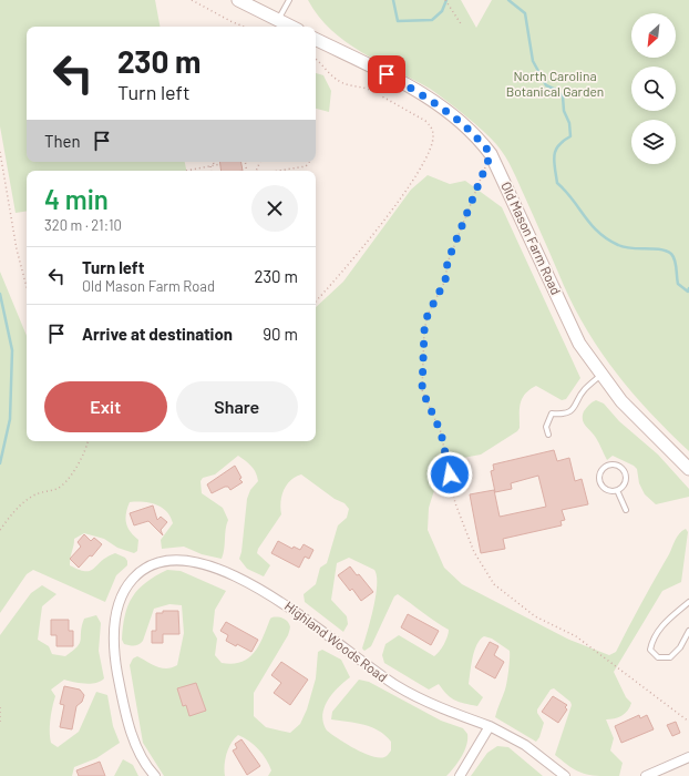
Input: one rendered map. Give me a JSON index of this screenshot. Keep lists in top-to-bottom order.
{
  "streets": {
    "street": ["Old Mason Farm Road", "Highland Woods Road"]
  },
  "parks": ["North Carolina Botanical Garden"],
  "north": "bottom left",
  "page": {
    "turn": ["230 m", "Turn left"],
    "then": "Then",
    "heading": ["4 min", "320 m · 21:10"],
    "list": [
      {
        "name": "Turn left",
        "note": "Old Mason Farm Road",
        "value": "230 m"
      },
      {
        "name": "Arrive at destination",
        "value": "90 m"
      }
    ],
    "buttons": ["Exit", "Share"]
  }
}
